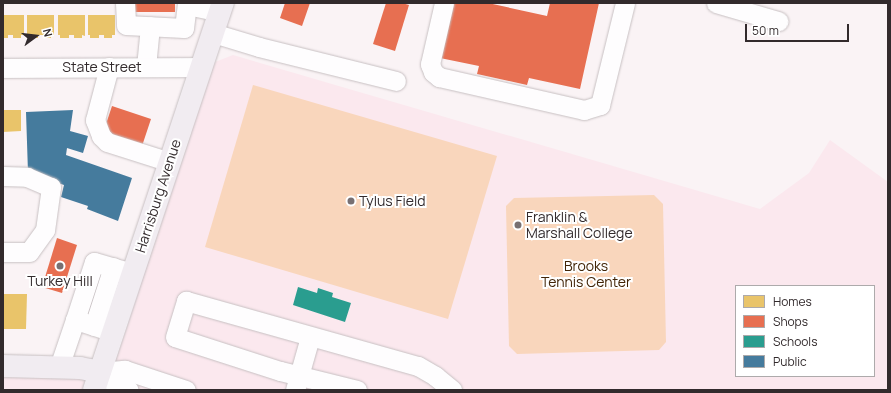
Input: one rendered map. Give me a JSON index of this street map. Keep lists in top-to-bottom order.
{
  "streets": {
    "main road": ["Harrisburg Avenue"],
    "street": ["State Street"]
  },
  "crossings": [
    ["State Street", "Harrisburg Avenue"]
  ],
  "parks": ["Brooks Tennis Center"],
  "places": ["Tylus Field", "Franklin & Marshall College", "Turkey Hill"],
  "legend": [
    "Homes",
    "Shops",
    "Schools",
    "Public"
  ],
  "scale_bar": "50 m",
  "north": "right"
}
